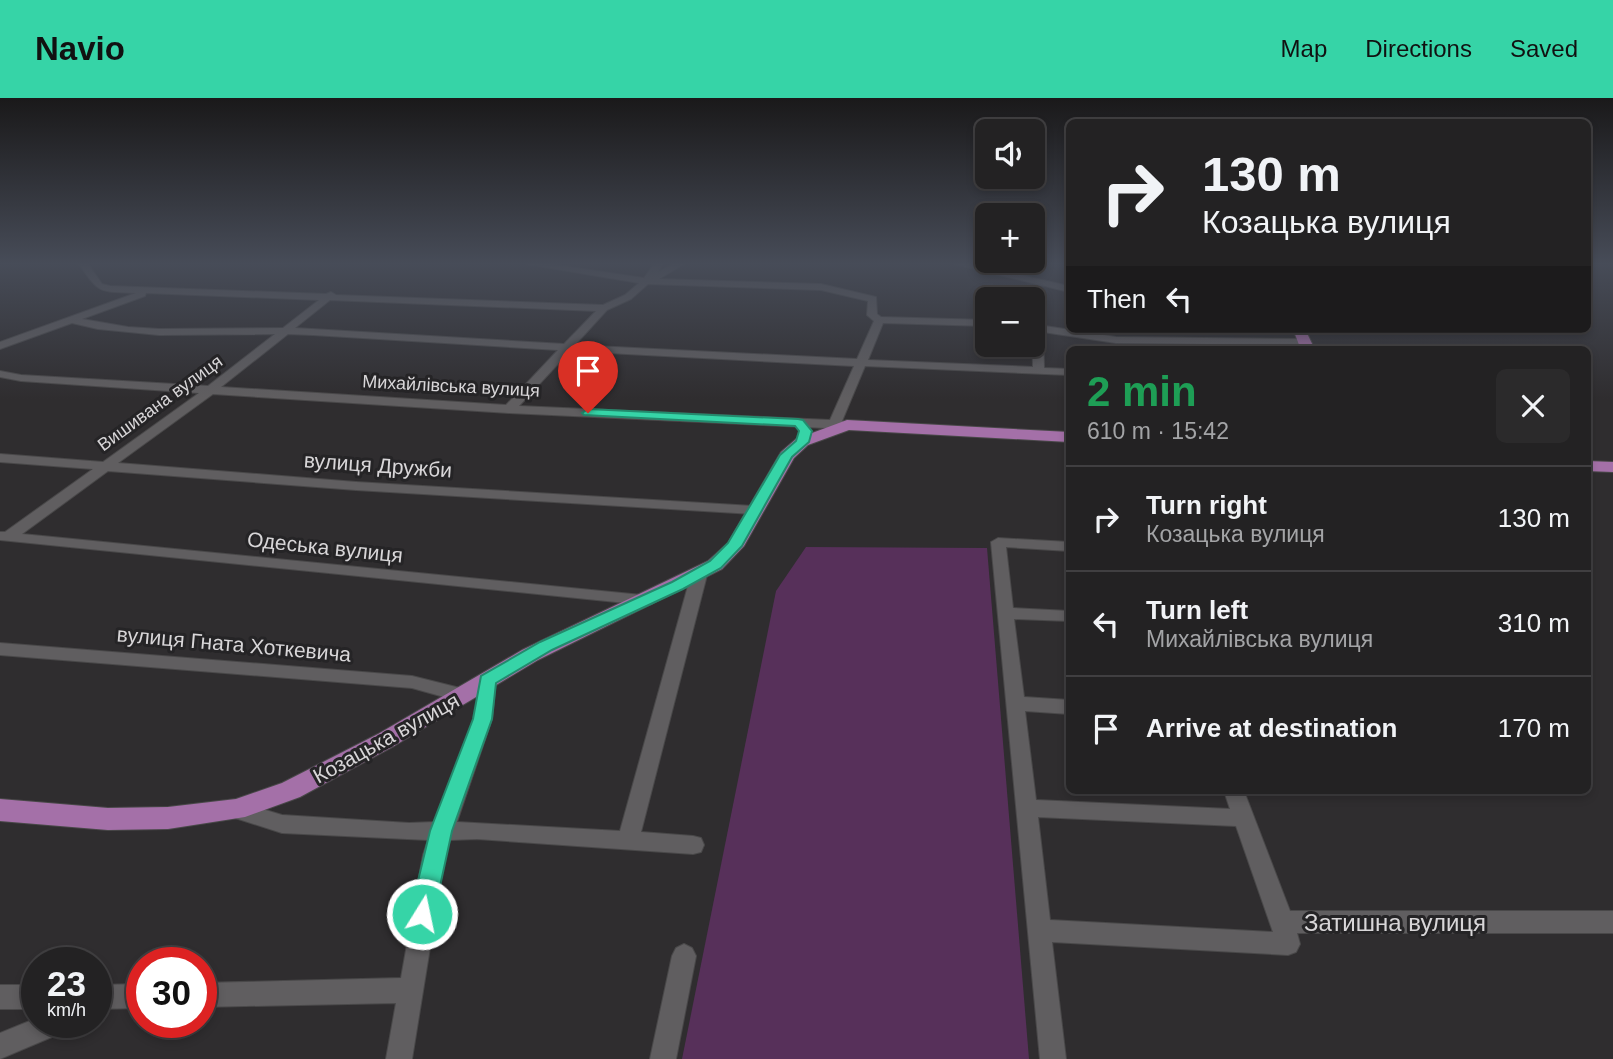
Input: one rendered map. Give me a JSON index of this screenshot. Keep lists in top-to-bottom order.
{
  "streets": {
    "main road": ["Козацька вулиця"],
    "street": [
      "Михайлівська вулиця",
      "Вишивана вулиця",
      "вулиця Дружби",
      "Одеська вулиця",
      "вулиця Гната Хоткевича",
      "Затишна вулиця"
    ]
  },
  "crossings": [
    ["Михайлівська вулиця", "Вишивана вулиця"],
    ["Михайлівська вулиця", "Козацька вулиця"],
    ["Вишивана вулиця", "вулиця Дружби"],
    ["Вишивана вулиця", "Одеська вулиця"],
    ["вулиця Дружби", "Козацька вулиця"],
    ["Одеська вулиця", "Козацька вулиця"],
    ["вулиця Гната Хоткевича", "Козацька вулиця"]
  ],
  "page": {
    "header": "Navio",
    "nav": ["Map", "Directions", "Saved"],
    "map_buttons": ["+", "−"],
    "turn": ["130 m", "Козацька вулиця"],
    "then": "Then",
    "heading": ["2 min", "610 m · 15:42"],
    "list": [
      {
        "name": "Turn right",
        "note": "Козацька вулиця",
        "value": "130 m"
      },
      {
        "name": "Turn left",
        "note": "Михайлівська вулиця",
        "value": "310 m"
      },
      {
        "name": "Arrive at destination",
        "value": "170 m"
      }
    ],
    "speed": "23 km/h",
    "limit": "30"
  }
}
